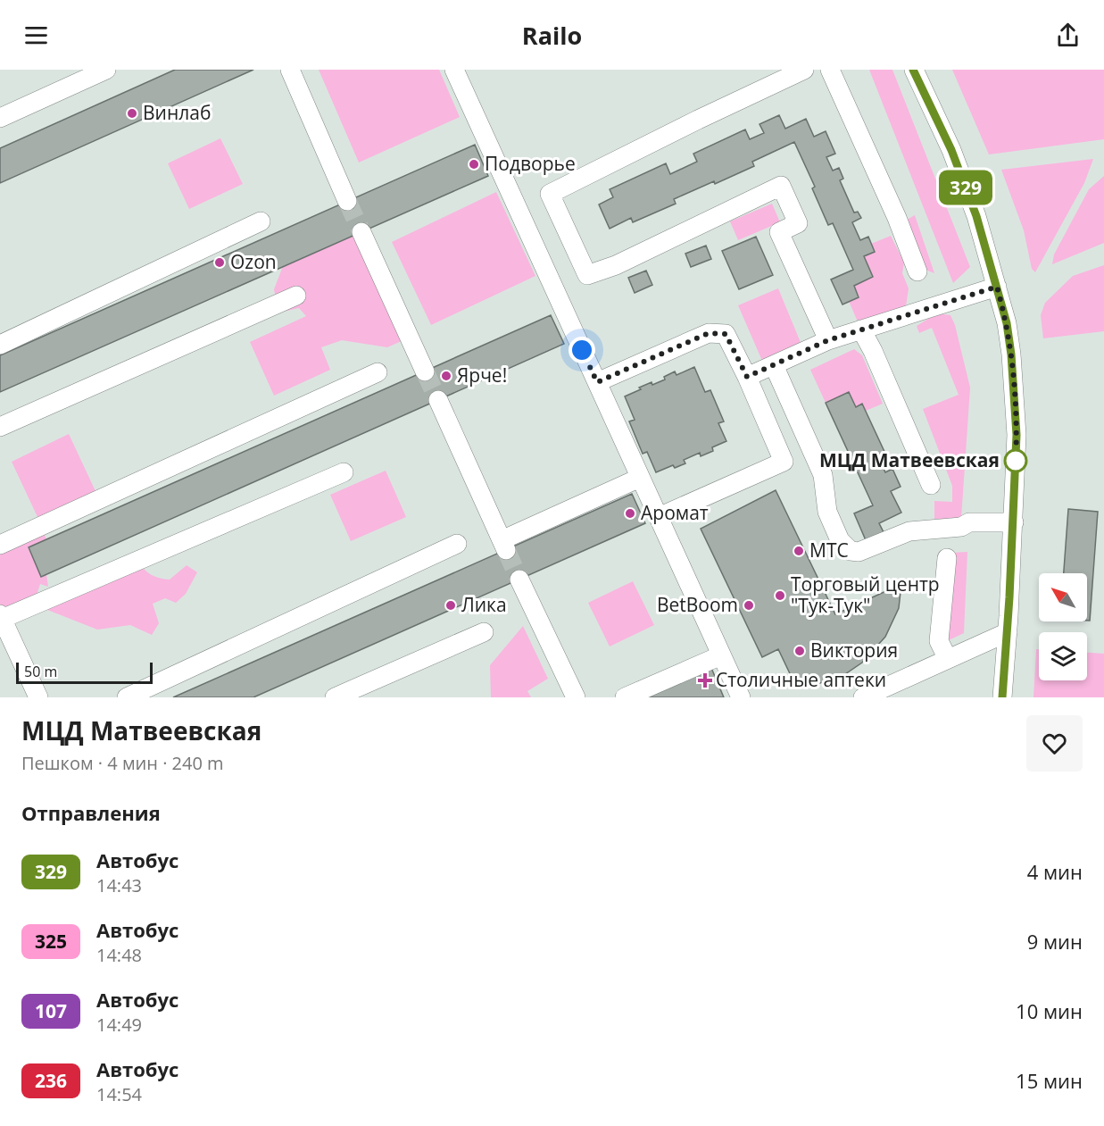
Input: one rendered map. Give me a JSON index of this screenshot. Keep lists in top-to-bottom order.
{
  "places": {
    "other": [
      "Винлаб",
      "Подворье",
      "Ozon",
      "Ярче!",
      "МЦД Матвеевская",
      "Аромат",
      "МТС",
      "Торговый центр \"Тук-Тук\"",
      "Лика",
      "BetBoom",
      "Виктория"
    ],
    "health": ["Столичные аптеки"]
  },
  "lines": ["bus line 329"],
  "scale_bar": "50 m",
  "north": "top left",
  "page": {
    "header": "Railo",
    "on_map": "329",
    "scale": "50 m",
    "heading": [
      ["МЦД Матвеевская", "Пешком · 4 мин · 240 m"],
      "Отправления"
    ],
    "list": [
      {
        "mark": "329",
        "name": "Автобус",
        "note": "14:43",
        "value": "4 мин"
      },
      {
        "mark": "325",
        "name": "Автобус",
        "note": "14:48",
        "value": "9 мин"
      },
      {
        "mark": "107",
        "name": "Автобус",
        "note": "14:49",
        "value": "10 мин"
      },
      {
        "mark": "236",
        "name": "Автобус",
        "note": "14:54",
        "value": "15 мин"
      }
    ]
  }
}
